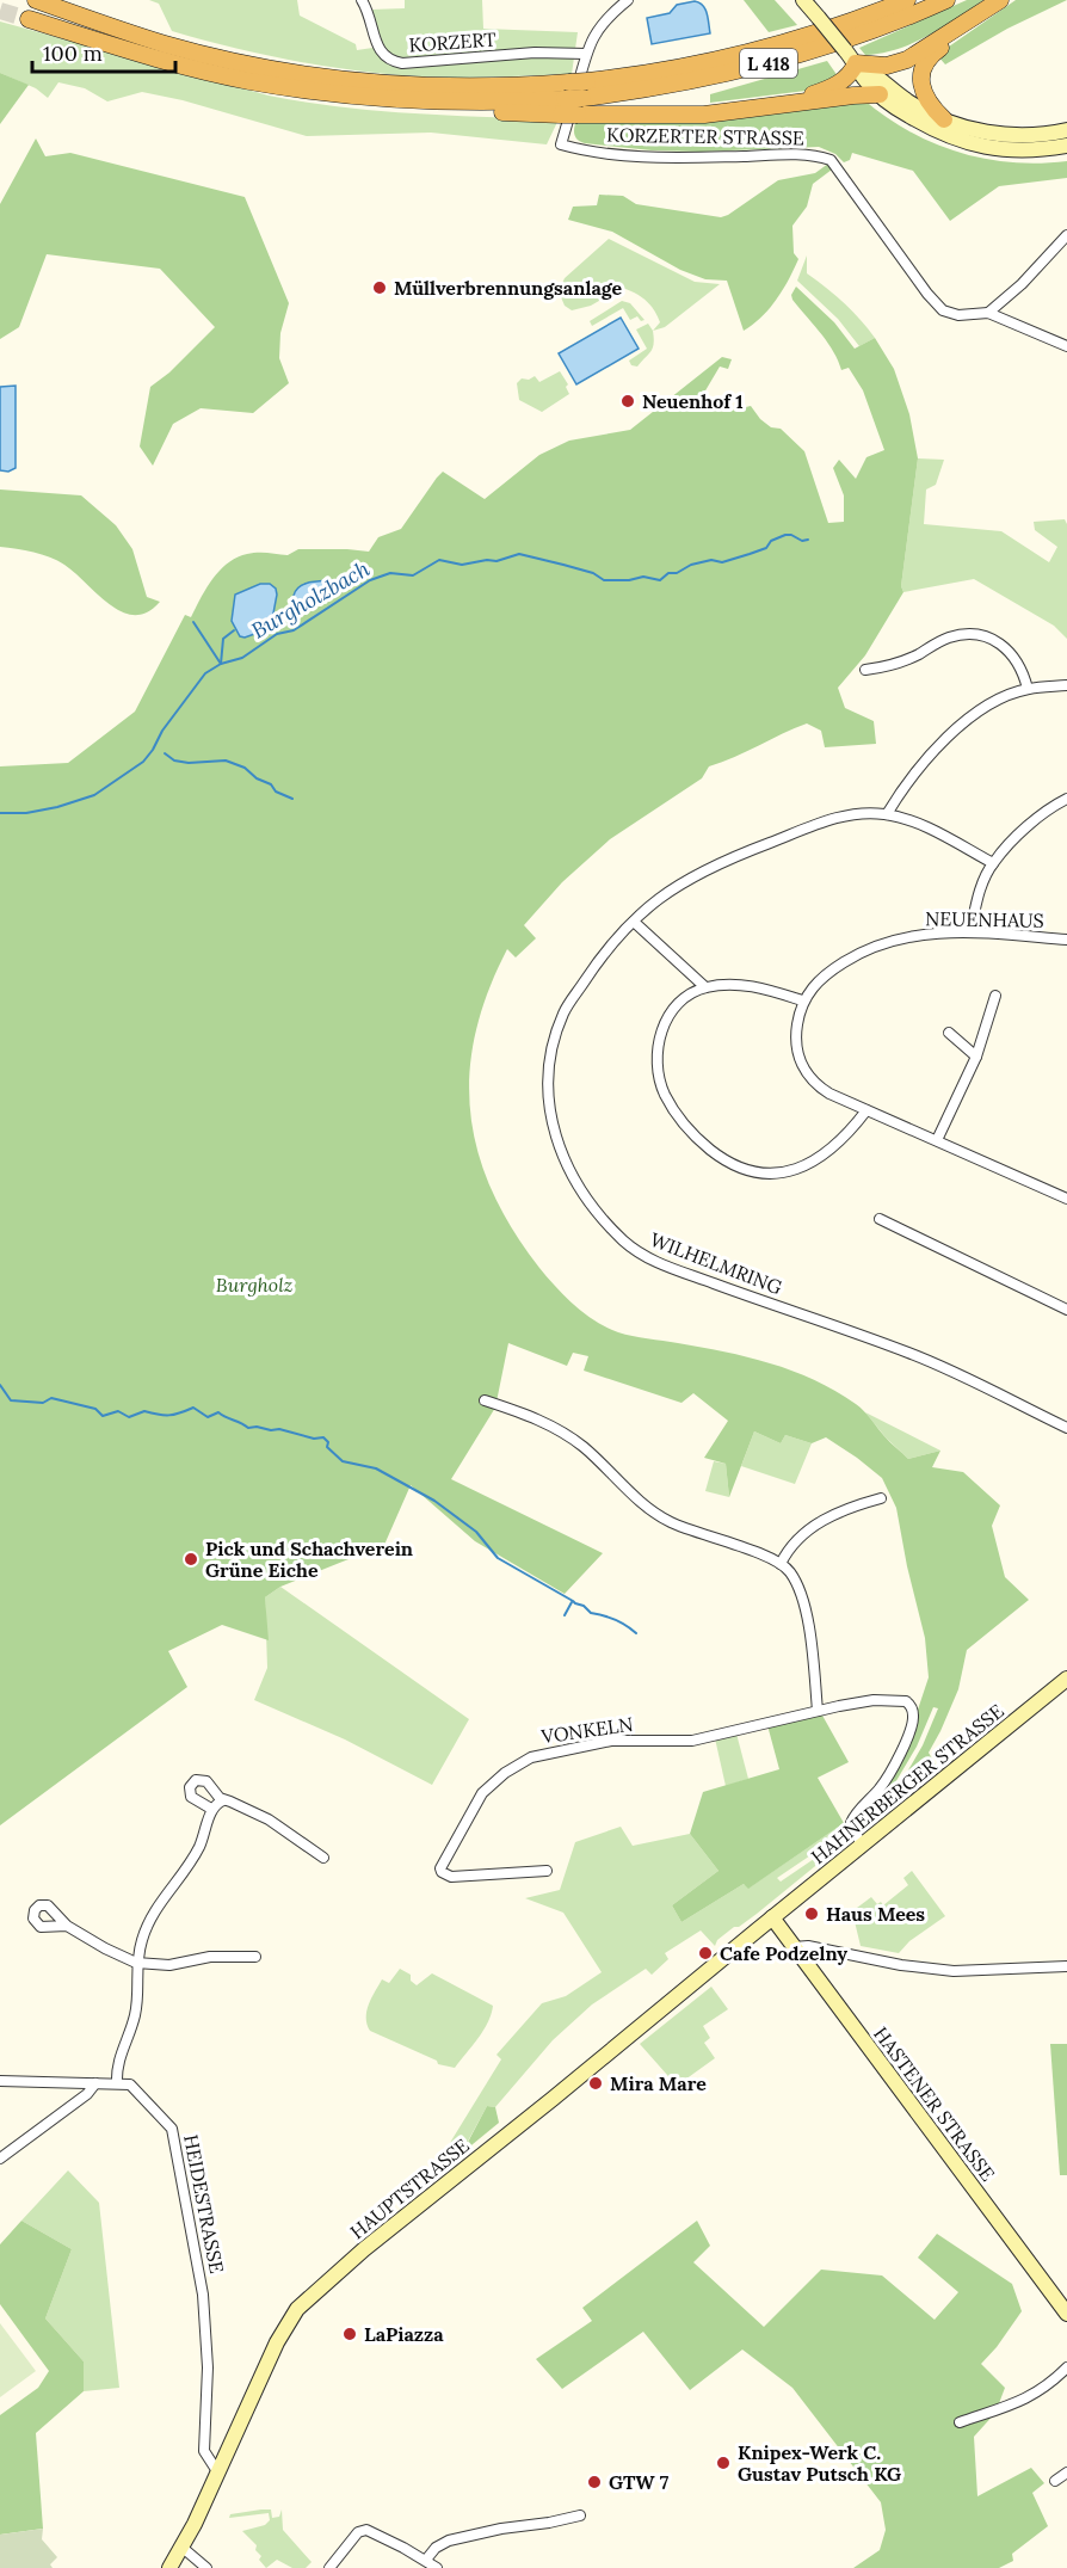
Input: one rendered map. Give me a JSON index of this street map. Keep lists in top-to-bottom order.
{
  "streets": {
    "highway": ["L 418"],
    "main road": ["HAHNERBERGER STRASSE", "HASTENER STRASSE", "HAUPTSTRASSE"],
    "street": [
      "KORZERT",
      "KORZERTER STRASSE",
      "NEUENHAUS",
      "WILHELMRING",
      "VONKELN",
      "HEIDESTRASSE"
    ]
  },
  "crossings": [
    ["KORZERT", "KORZERTER STRASSE"],
    ["VONKELN", "HAHNERBERGER STRASSE"],
    ["HAHNERBERGER STRASSE", "HASTENER STRASSE"],
    ["HAHNERBERGER STRASSE", "HAUPTSTRASSE"],
    ["HASTENER STRASSE", "HAUPTSTRASSE"],
    ["HAUPTSTRASSE", "HEIDESTRASSE"]
  ],
  "water": ["Burgholzbach"],
  "parks": ["Burgholz"],
  "places": [
    "Müllverbrennungsanlage",
    "Neuenhof 1",
    "Pick und Schachverein Grüne Eiche",
    "Haus Mees",
    "Cafe Podzelny",
    "Mira Mare",
    "LaPiazza",
    "Knipex-Werk C. Gustav Putsch KG",
    "GTW 7"
  ],
  "scale_bar": "100 m"
}
